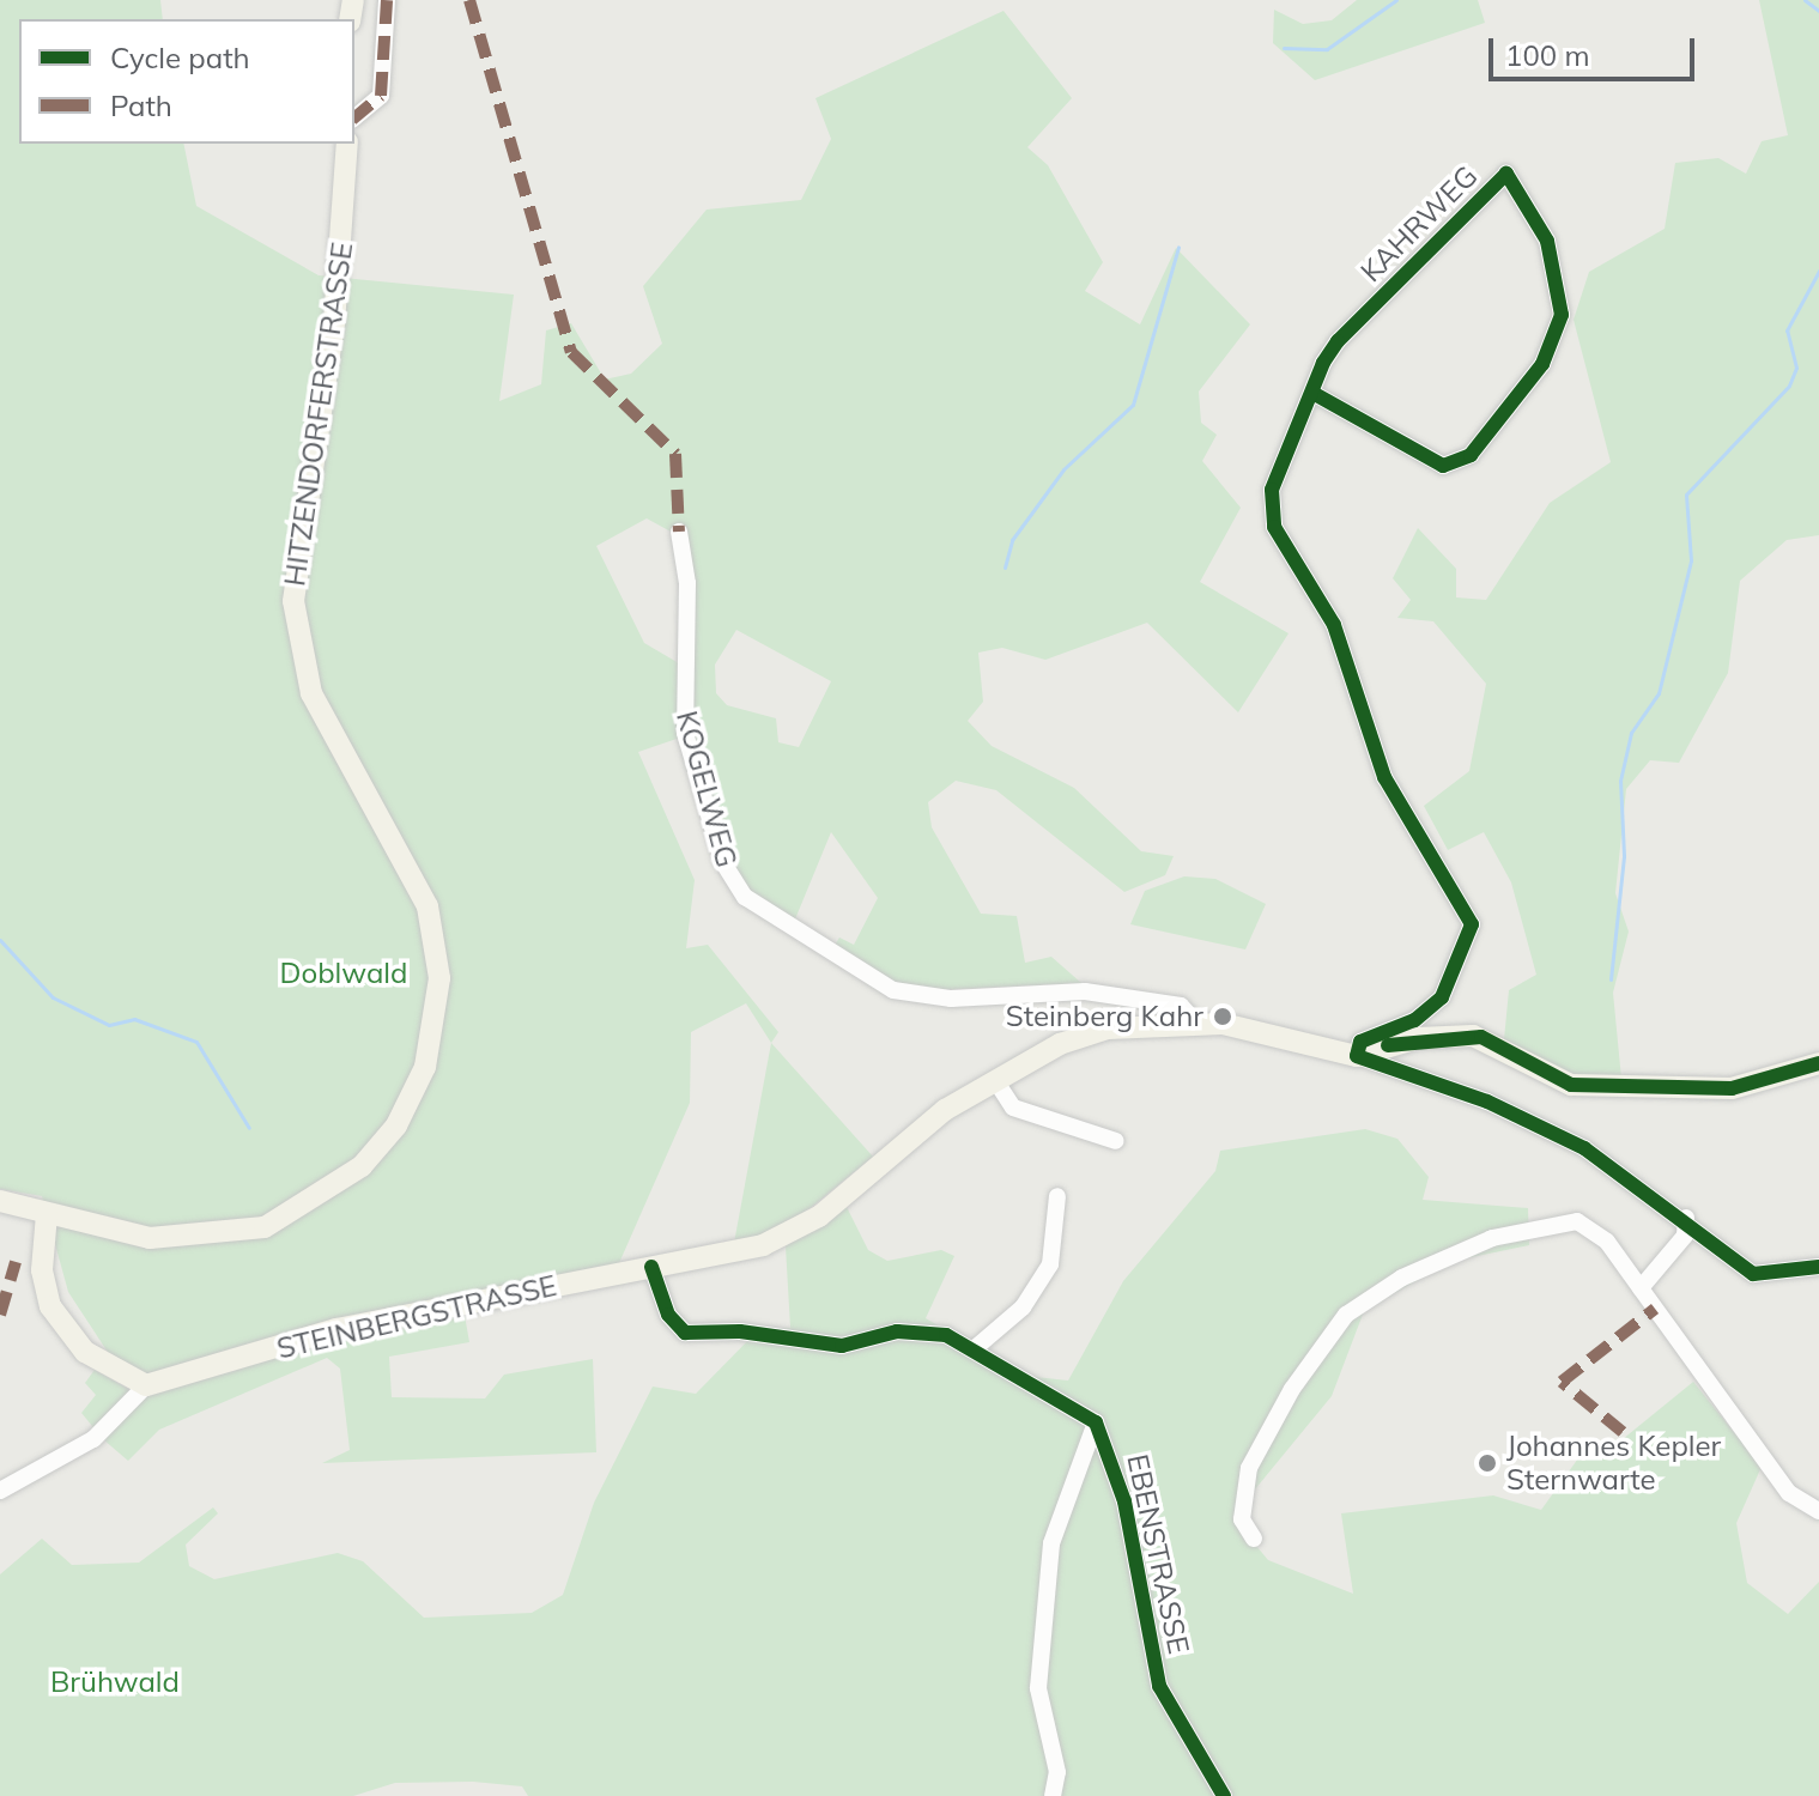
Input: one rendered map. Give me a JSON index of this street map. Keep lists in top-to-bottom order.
{
  "streets": {
    "main road": ["HITZENDORFERSTRASSE", "STEINBERGSTRASSE"],
    "street": ["KAHRWEG", "KOGELWEG", "EBENSTRASSE"]
  },
  "crossings": [
    ["KAHRWEG", "STEINBERGSTRASSE"],
    ["KOGELWEG", "STEINBERGSTRASSE"]
  ],
  "parks": ["Doblwald", "Brühwald"],
  "places": ["Steinberg Kahr", "Johannes Kepler Sternwarte"],
  "legend": ["Cycle path", "Path"],
  "scale_bar": "100 m"
}
